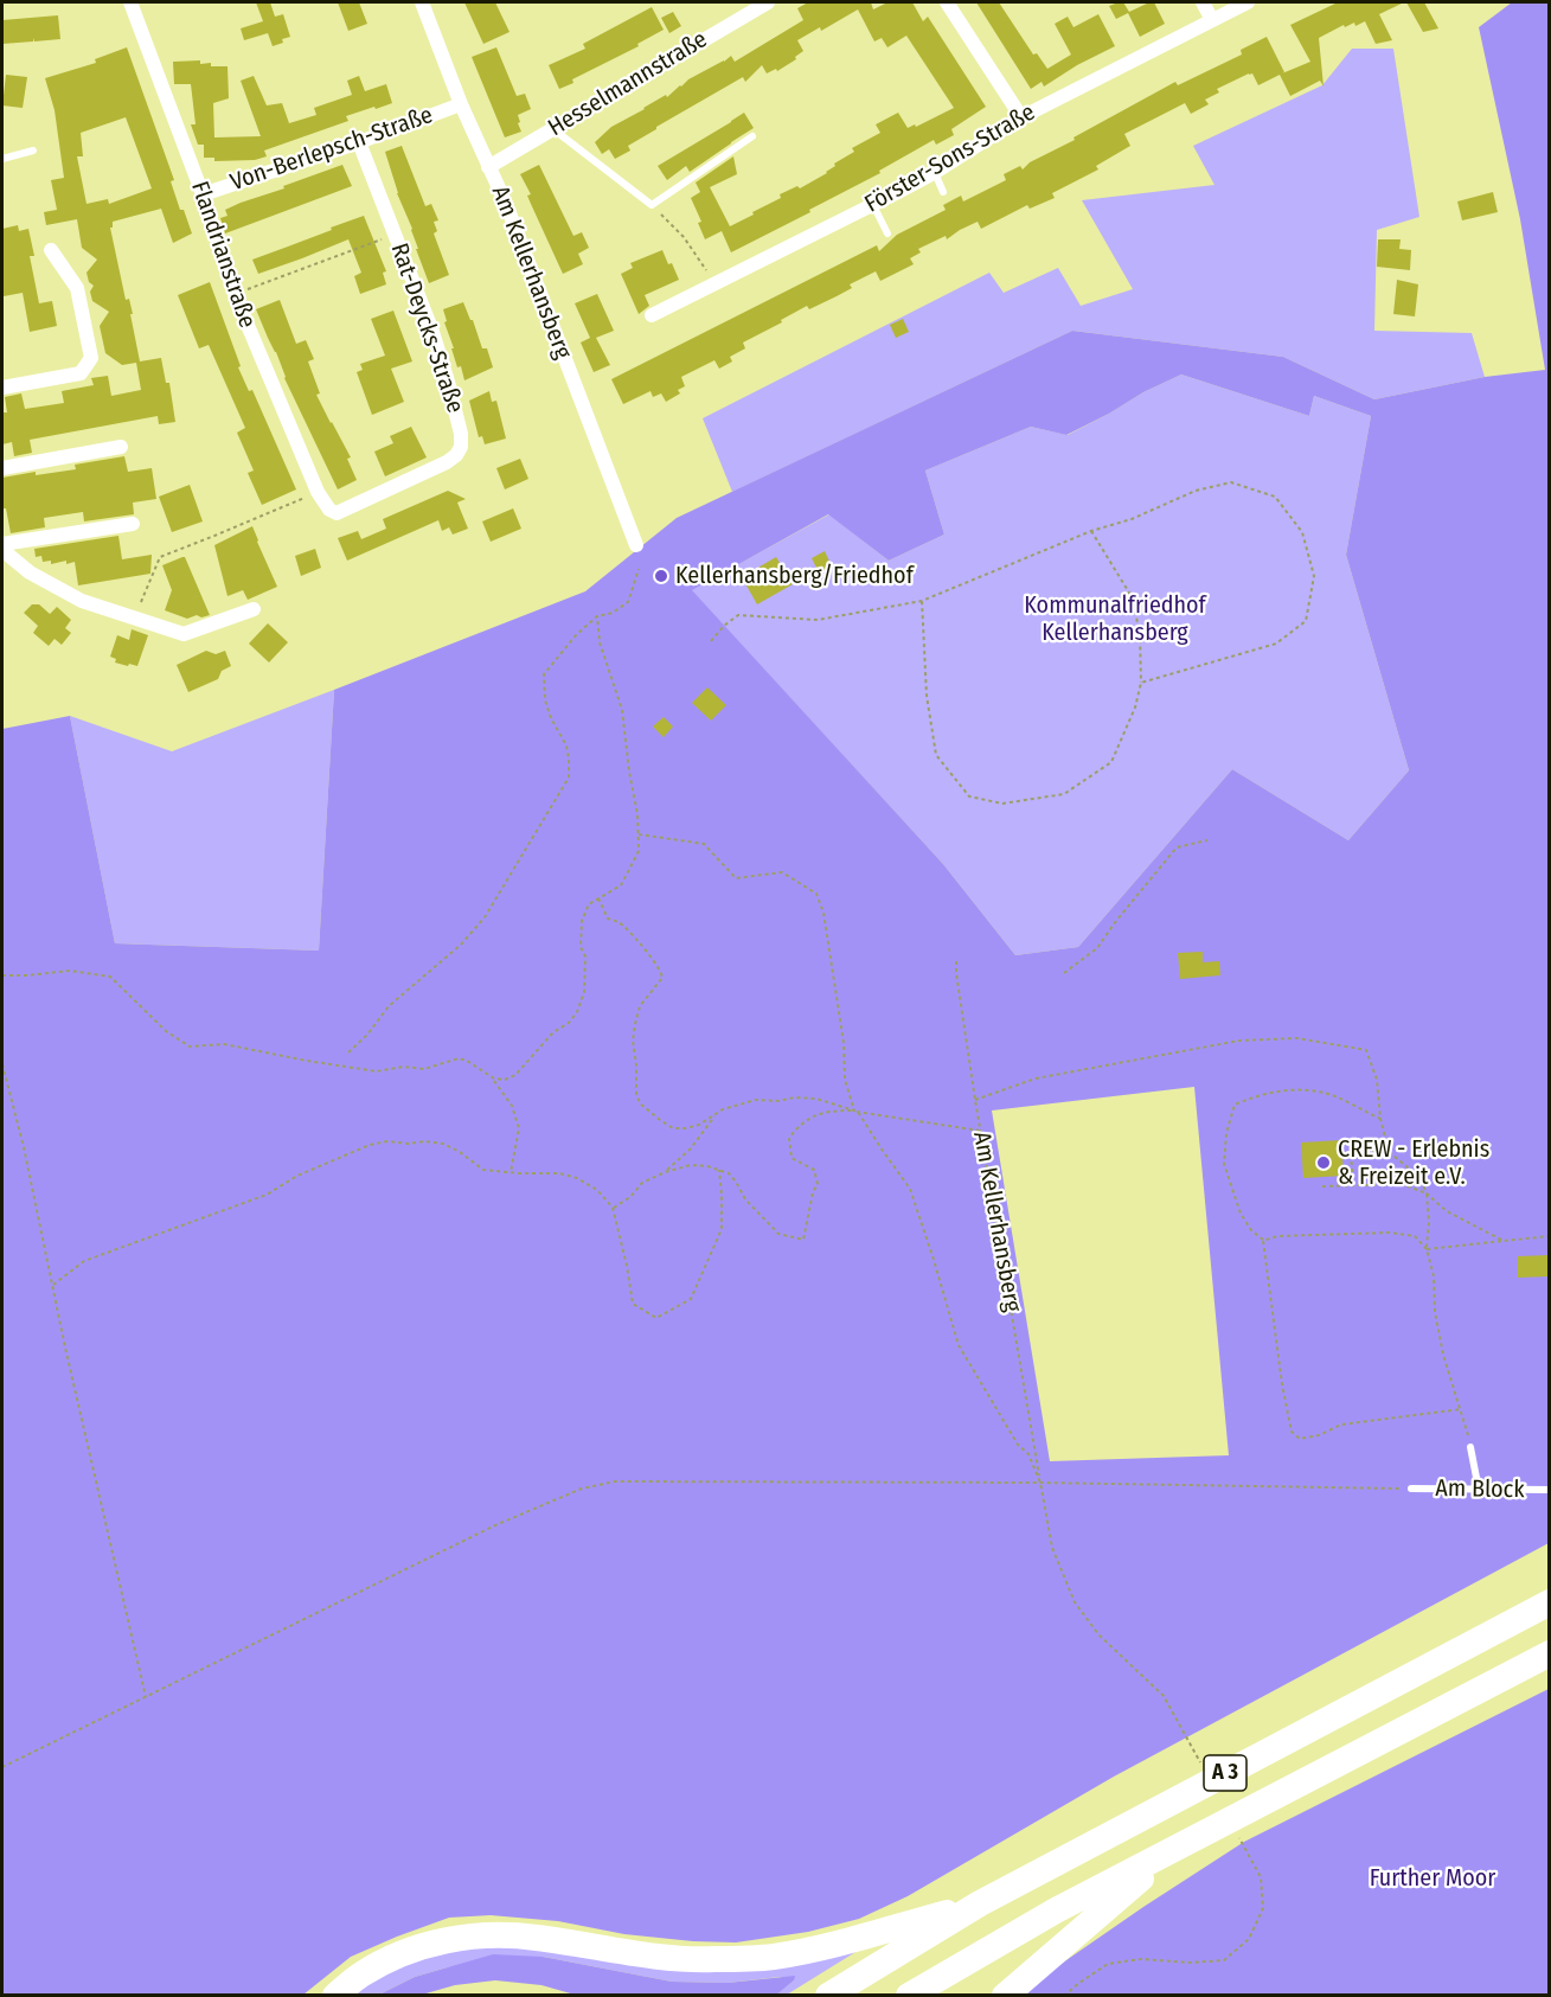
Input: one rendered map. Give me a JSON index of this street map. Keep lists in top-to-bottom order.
{
  "streets": {
    "highway": ["A 3"],
    "street": [
      "Hesselmannstraße",
      "Von-Berlepsch-Straße",
      "Förster-Sons-Straße",
      "Flandrianstraße",
      "Am Kellerhansberg",
      "Rat-Deycks-Straße"
    ],
    "lane": ["Am Block"]
  },
  "crossings": [
    ["Hesselmannstraße", "Am Kellerhansberg"],
    ["Von-Berlepsch-Straße", "Flandrianstraße"],
    ["Von-Berlepsch-Straße", "Am Kellerhansberg"],
    ["Von-Berlepsch-Straße", "Rat-Deycks-Straße"],
    ["Flandrianstraße", "Rat-Deycks-Straße"]
  ],
  "parks": ["Kommunalfriedhof Kellerhansberg", "Further Moor"],
  "places": ["Kellerhansberg/Friedhof", "CREW - Erlebnis & Freizeit e.V."]
}
